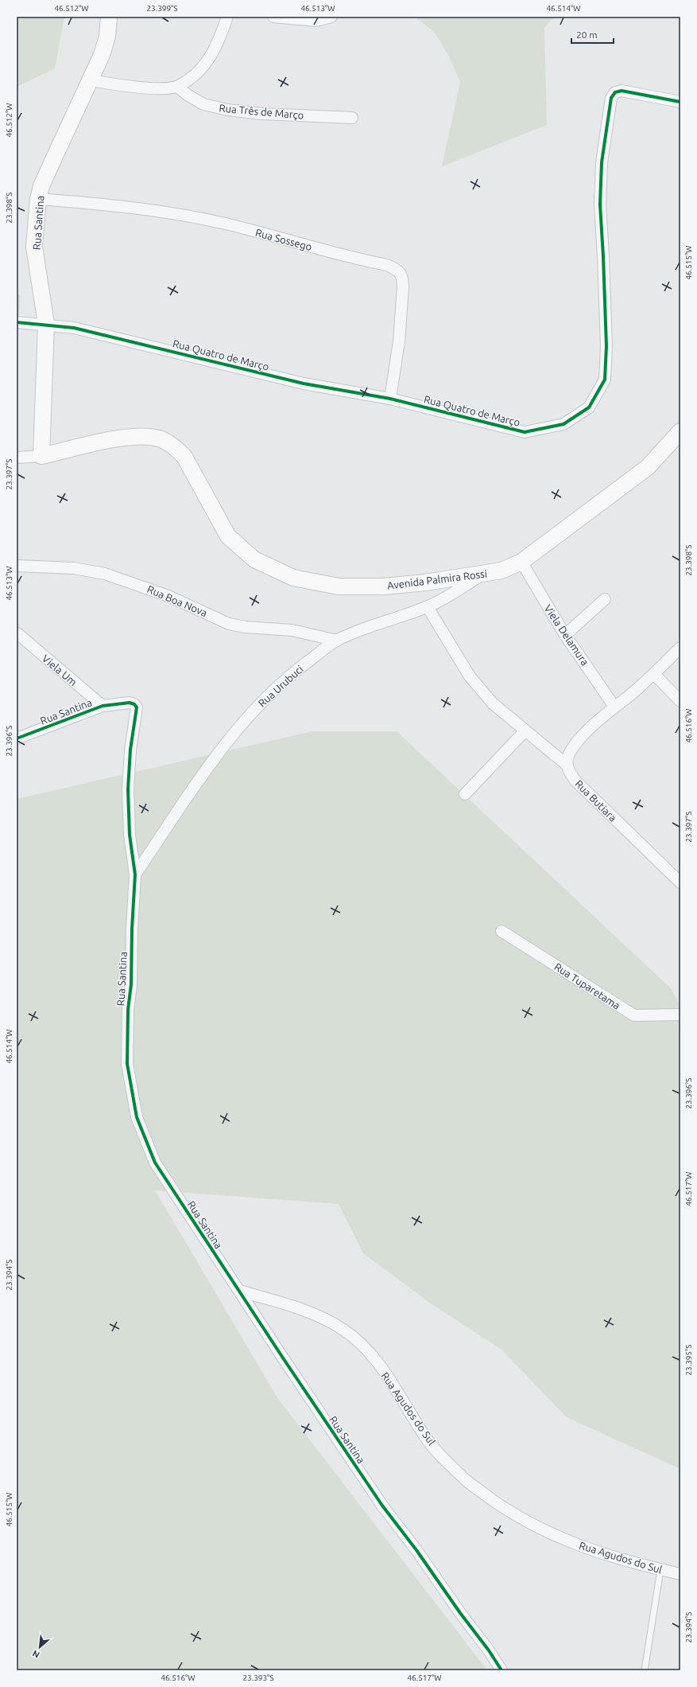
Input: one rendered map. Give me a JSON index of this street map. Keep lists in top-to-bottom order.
{
  "streets": {
    "street": [
      "Rua Três de Março",
      "Rua Santina",
      "Rua Sossego",
      "Rua Quatro de Março",
      "Avenida Palmira Rossi",
      "Rua Boa Nova",
      "Viela Delamura",
      "Viela Um",
      "Rua Urubuci",
      "Rua Butiara",
      "Rua Tuparetama",
      "Rua Agudos do Sul"
    ]
  },
  "crossings": [
    ["Rua Santina", "Rua Sossego"],
    ["Rua Santina", "Rua Quatro de Março"],
    ["Rua Santina", "Avenida Palmira Rossi"],
    ["Rua Santina", "Viela Um"],
    ["Rua Santina", "Rua Urubuci"],
    ["Rua Santina", "Rua Agudos do Sul"],
    ["Rua Sossego", "Rua Quatro de Março"],
    ["Avenida Palmira Rossi", "Viela Delamura"],
    ["Avenida Palmira Rossi", "Rua Urubuci"],
    ["Rua Boa Nova", "Rua Urubuci"]
  ],
  "scale_bar": "20 m",
  "north": "bottom left",
  "coordinates": [
    "46.512°W",
    "23.399°S",
    "46.513°W",
    "46.514°W",
    "23.398°S",
    "46.515°W",
    "23.397°S",
    "46.516°W",
    "23.396°S",
    "46.517°W",
    "23.394°S",
    "23.395°S",
    "23.393°S"
  ]
}
